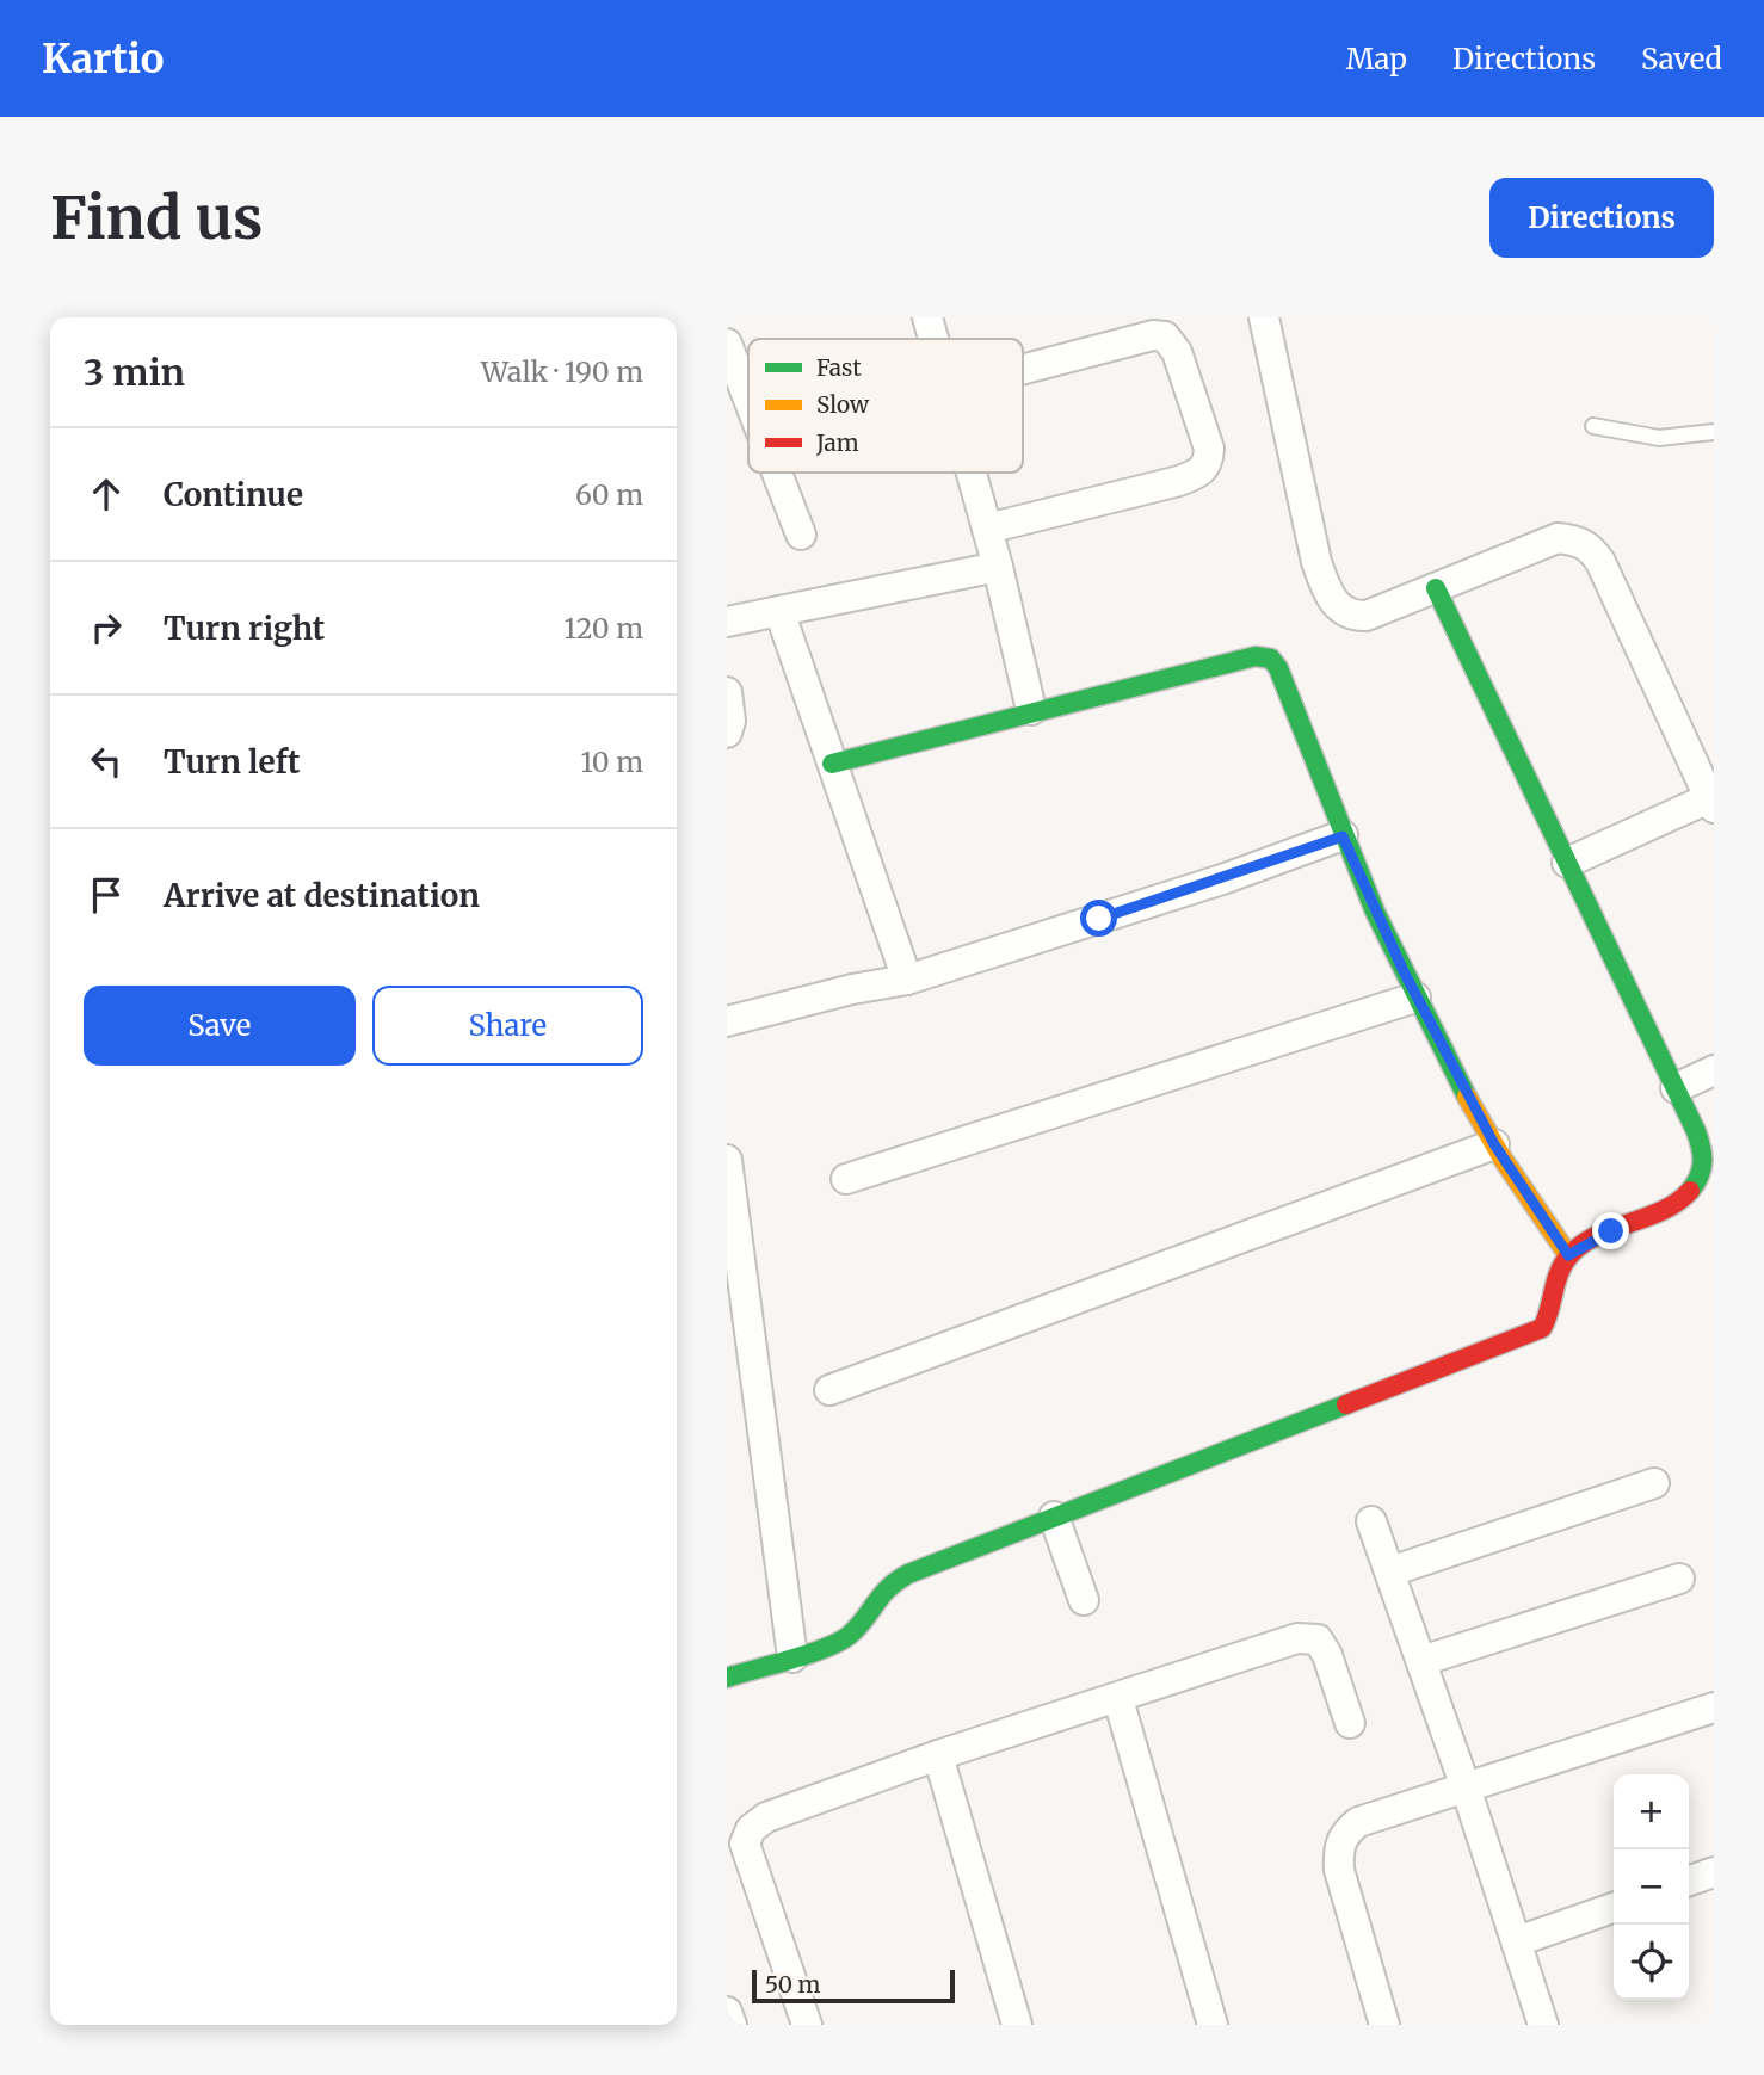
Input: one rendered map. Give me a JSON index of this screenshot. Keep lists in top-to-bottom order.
{
  "legend": ["Fast", "Slow", "Jam"],
  "scale_bar": "50 m",
  "page": {
    "header": "Kartio",
    "nav": ["Map", "Directions", "Saved"],
    "buttons": [
      "Directions",
      ["Save", "Share"]
    ],
    "title": "Find us",
    "heading": ["3 min", "Walk · 190 m"],
    "list": [
      ["Continue", "60 m"],
      ["Turn right", "120 m"],
      ["Turn left", "10 m"],
      "Arrive at destination"
    ],
    "map_buttons": ["+", "−"],
    "scale": "50 m"
  }
}
